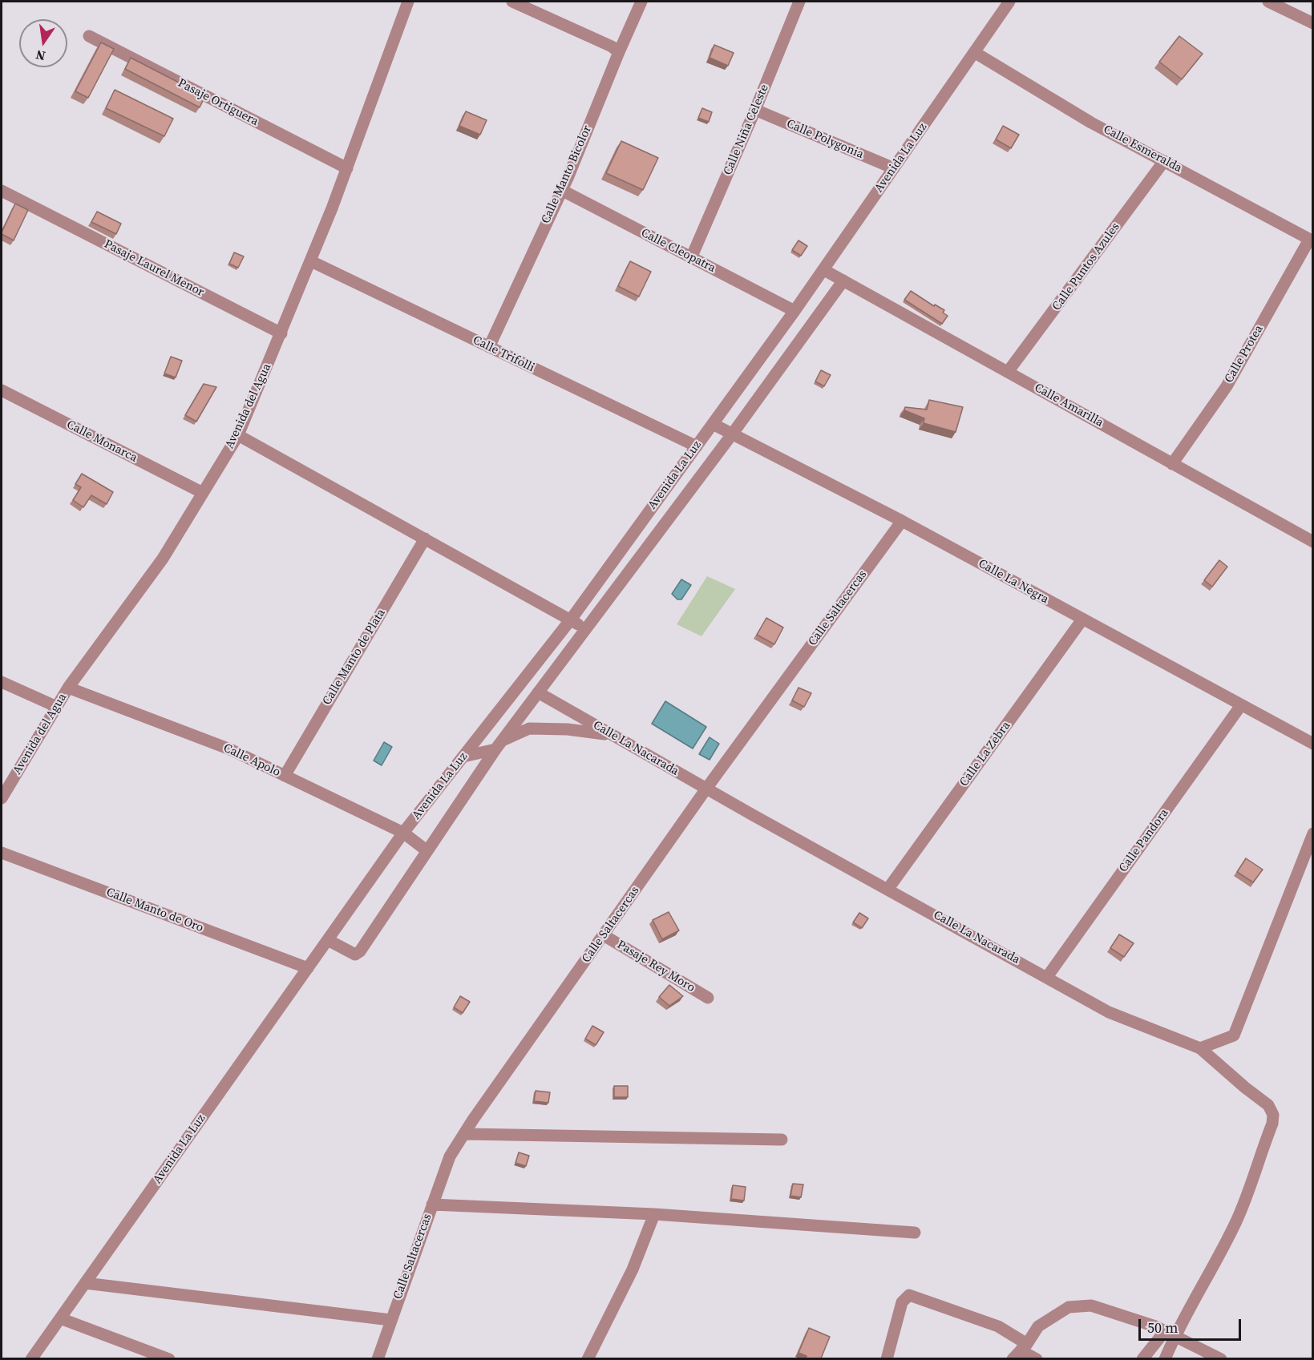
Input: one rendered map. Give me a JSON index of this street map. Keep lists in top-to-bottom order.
{
  "streets": {
    "street": [
      "Pasaje Ortiguera",
      "Calle Niña Celeste",
      "Calle Polygonia",
      "Calle Esmeralda",
      "Avenida La Luz",
      "Calle Manto Bicolor",
      "Calle Cleopatra",
      "Calle Puntos Azules",
      "Pasaje Laurel Menor",
      "Calle Trifolli",
      "Calle Protea",
      "Calle Amarilla",
      "Avenida del Agua",
      "Calle Monarca",
      "Calle La Negra",
      "Calle Saltacercas",
      "Calle Manto de Plata",
      "Calle La Nacarada",
      "Calle La Zebra",
      "Calle Apolo",
      "Calle Pandora",
      "Calle Manto de Oro",
      "Pasaje Rey Moro"
    ]
  },
  "crossings": [
    ["Pasaje Ortiguera", "Avenida del Agua"],
    ["Calle Niña Celeste", "Calle Polygonia"],
    ["Calle Niña Celeste", "Calle Cleopatra"],
    ["Calle Polygonia", "Avenida La Luz"],
    ["Calle Esmeralda", "Avenida La Luz"],
    ["Calle Esmeralda", "Calle Puntos Azules"],
    ["Calle Esmeralda", "Calle Protea"],
    ["Avenida La Luz", "Calle Cleopatra"],
    ["Avenida La Luz", "Calle Trifolli"],
    ["Avenida La Luz", "Calle Amarilla"],
    ["Avenida La Luz", "Calle La Negra"],
    ["Avenida La Luz", "Calle La Nacarada"],
    ["Avenida La Luz", "Calle Apolo"],
    ["Avenida La Luz", "Calle Manto de Oro"],
    ["Calle Manto Bicolor", "Calle Cleopatra"],
    ["Calle Manto Bicolor", "Calle Trifolli"],
    ["Calle Puntos Azules", "Calle Amarilla"],
    ["Pasaje Laurel Menor", "Avenida del Agua"],
    ["Calle Trifolli", "Avenida del Agua"],
    ["Calle Protea", "Calle Amarilla"],
    ["Avenida del Agua", "Calle Monarca"],
    ["Avenida del Agua", "Calle Apolo"],
    ["Calle La Negra", "Calle Saltacercas"],
    ["Calle La Negra", "Calle La Zebra"],
    ["Calle La Negra", "Calle Pandora"],
    ["Calle Saltacercas", "Calle La Nacarada"],
    ["Calle Saltacercas", "Pasaje Rey Moro"],
    ["Calle Manto de Plata", "Calle Apolo"],
    ["Calle La Nacarada", "Calle La Zebra"],
    ["Calle La Nacarada", "Calle Pandora"]
  ],
  "scale_bar": "50 m",
  "north": "bottom"
}
